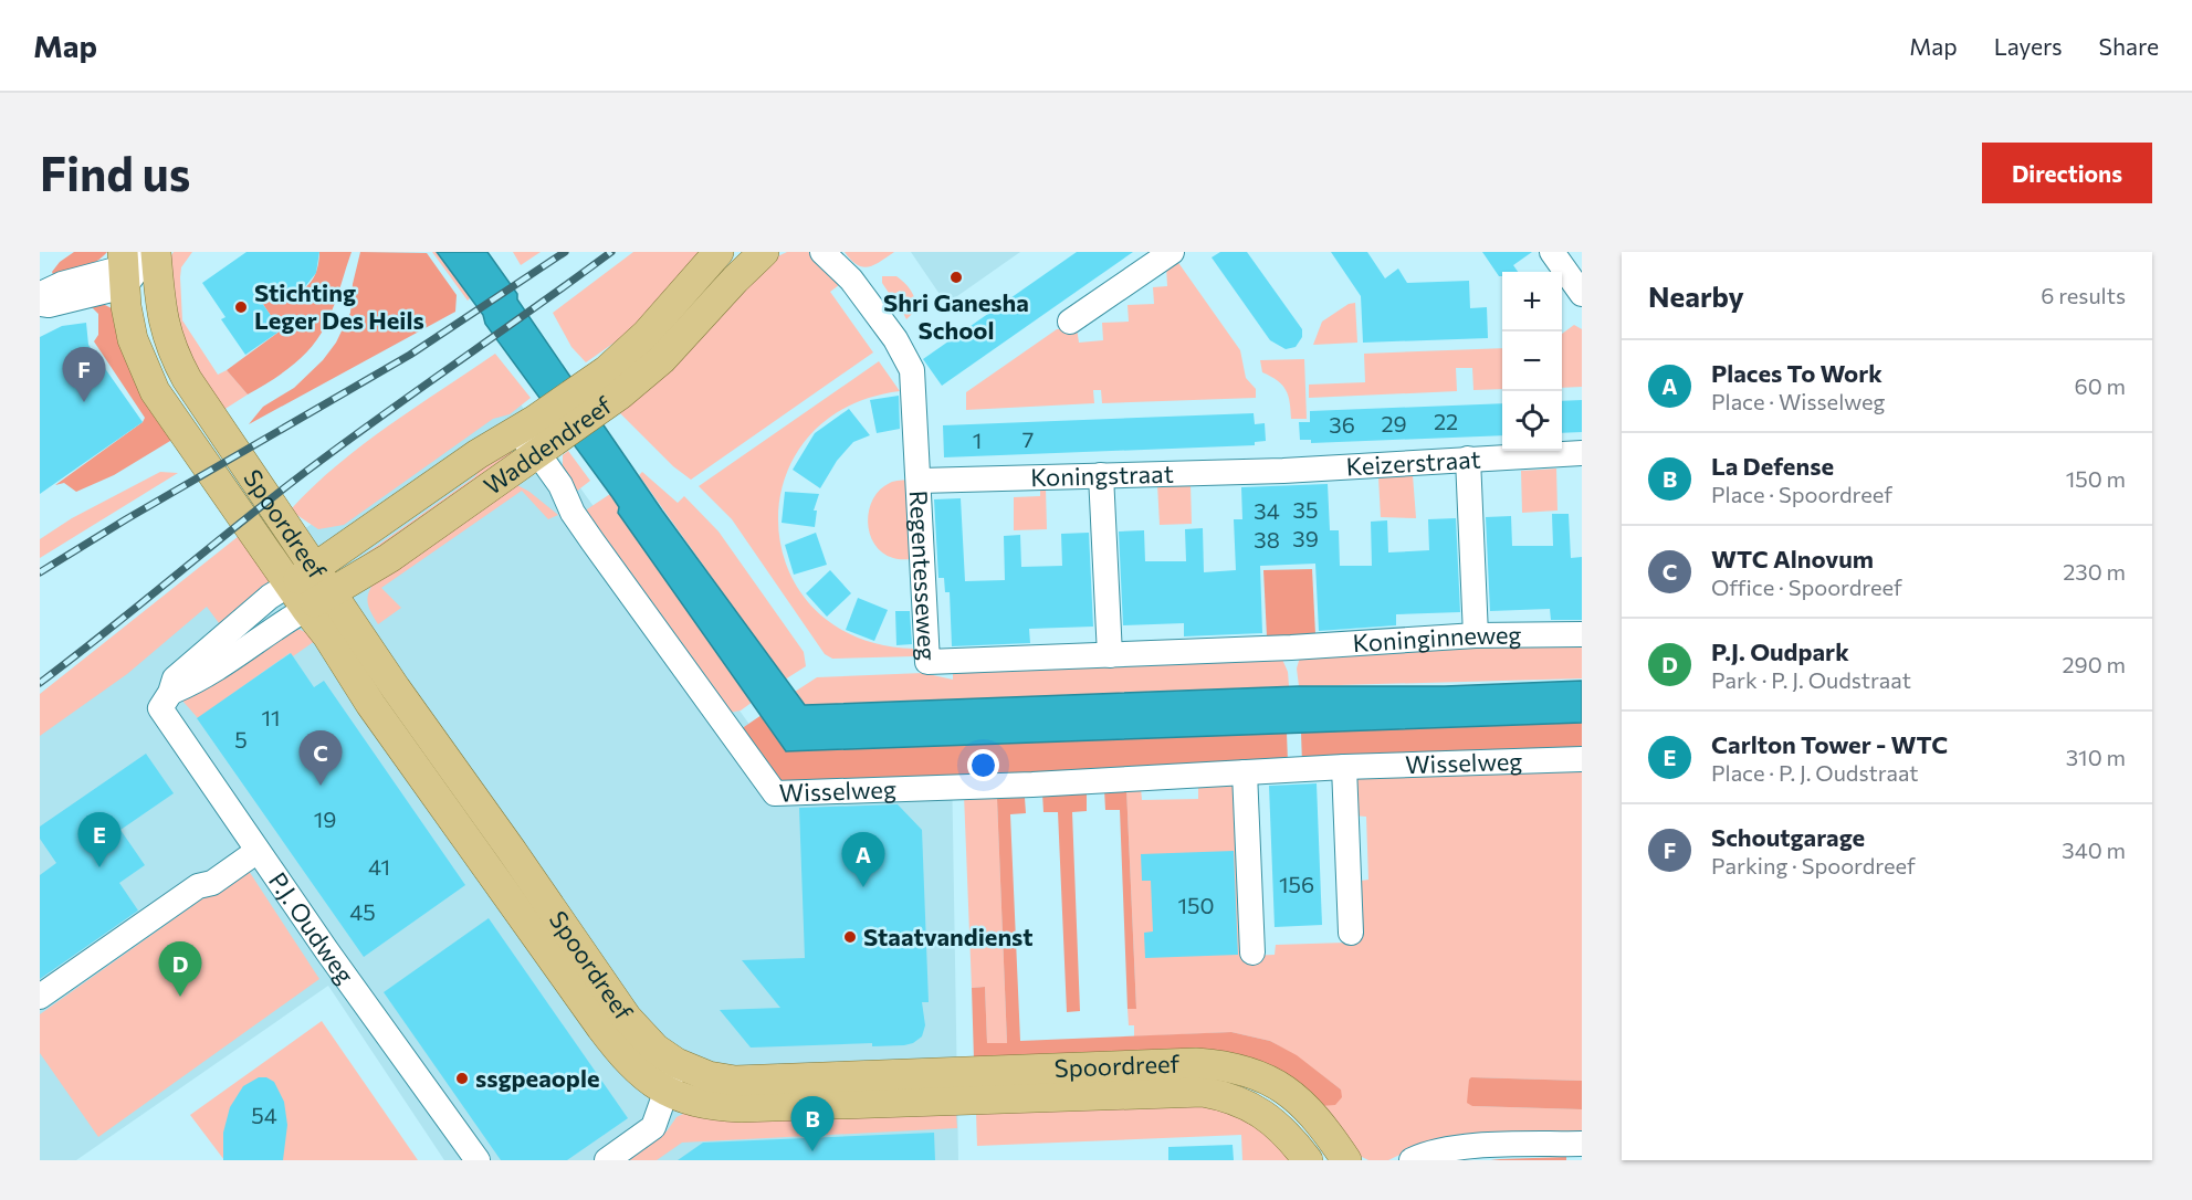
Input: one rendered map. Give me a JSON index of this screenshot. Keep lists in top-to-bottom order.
{
  "streets": {
    "main road": ["Waddendreef", "Spoordreef"],
    "street": [
      "Keizerstraat",
      "Koningstraat",
      "Regentesseweg",
      "Koninginneweg",
      "Wisselweg",
      "P.J. Oudweg"
    ]
  },
  "crossings": [
    ["Waddendreef", "Spoordreef"],
    ["Waddendreef", "Wisselweg"],
    ["Keizerstraat", "Koningstraat"],
    ["Koningstraat", "Regentesseweg"],
    ["Regentesseweg", "Koninginneweg"]
  ],
  "places": [
    "Shri Ganesha School",
    "Stichting Leger Des Heils",
    "Staatvandienst",
    "ssgpeaople"
  ],
  "house_numbers": [
    "22",
    "29",
    "36",
    "7",
    "1",
    "35",
    "34",
    "39",
    "38",
    "11",
    "5",
    "19",
    "41",
    "156",
    "150",
    "45",
    "54"
  ],
  "page": {
    "header": "Map",
    "nav": ["Map", "Layers", "Share"],
    "buttons": "Directions",
    "title": "Find us",
    "heading": ["Nearby", "6 results"],
    "map_buttons": ["+", "−"],
    "list": [
      {
        "mark": "A",
        "name": "Places To Work",
        "note": "Place · Wisselweg",
        "value": "60 m"
      },
      {
        "mark": "B",
        "name": "La Defense",
        "note": "Place · Spoordreef",
        "value": "150 m"
      },
      {
        "mark": "C",
        "name": "WTC Alnovum",
        "note": "Office · Spoordreef",
        "value": "230 m"
      },
      {
        "mark": "D",
        "name": "P.J. Oudpark",
        "note": "Park · P. J. Oudstraat",
        "value": "290 m"
      },
      {
        "mark": "E",
        "name": "Carlton Tower - WTC",
        "note": "Place · P. J. Oudstraat",
        "value": "310 m"
      },
      {
        "mark": "F",
        "name": "Schoutgarage",
        "note": "Parking · Spoordreef",
        "value": "340 m"
      }
    ],
    "pins": [
      "F",
      "C",
      "E",
      "A",
      "D",
      "B"
    ]
  }
}
